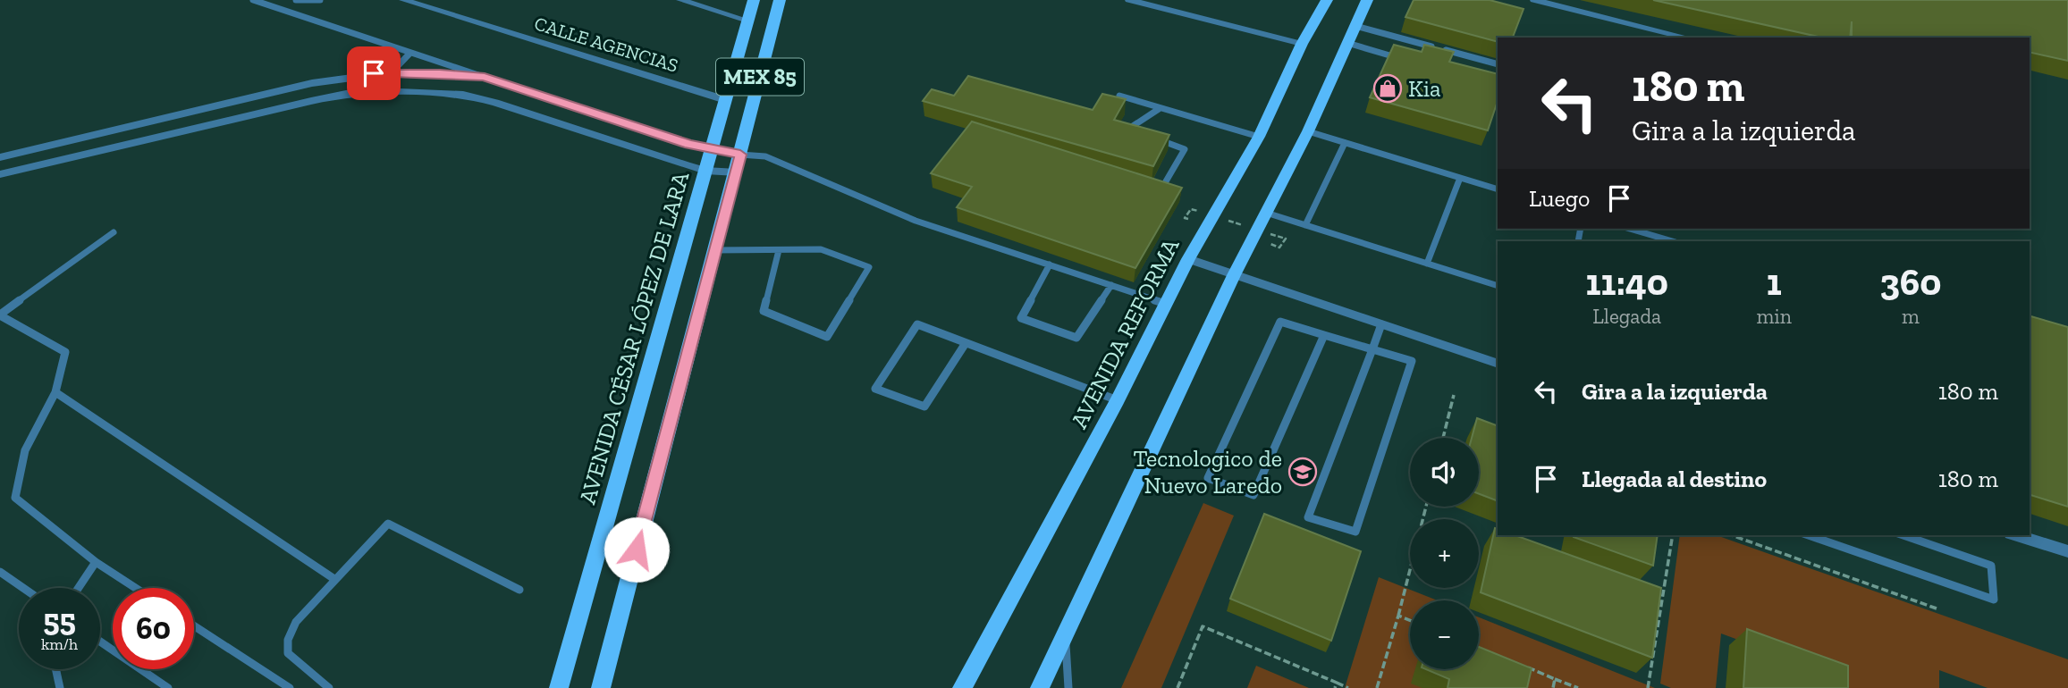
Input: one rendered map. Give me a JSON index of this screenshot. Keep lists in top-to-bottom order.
{
  "streets": {
    "main road": ["MEX 85", "AVENIDA REFORMA", "AVENIDA CÉSAR LÓPEZ DE LARA"],
    "street": ["CALLE AGENCIAS"]
  },
  "crossings": [
    ["CALLE AGENCIAS", "AVENIDA CÉSAR LÓPEZ DE LARA"]
  ],
  "places": {
    "shop": ["Kia"],
    "school or university": ["Tecnologico de Nuevo Laredo"]
  },
  "page": {
    "turn": ["180 m", "Gira a la izquierda"],
    "then": "Luego",
    "eta": [
      "11:40",
      "Llegada",
      "1",
      "min",
      "360",
      "m"
    ],
    "list": [
      {
        "name": "Gira a la izquierda",
        "value": "180 m"
      },
      {
        "name": "Llegada al destino",
        "value": "180 m"
      }
    ],
    "map_buttons": ["+", "−"],
    "speed": "55 km/h",
    "limit": "60"
  }
}
